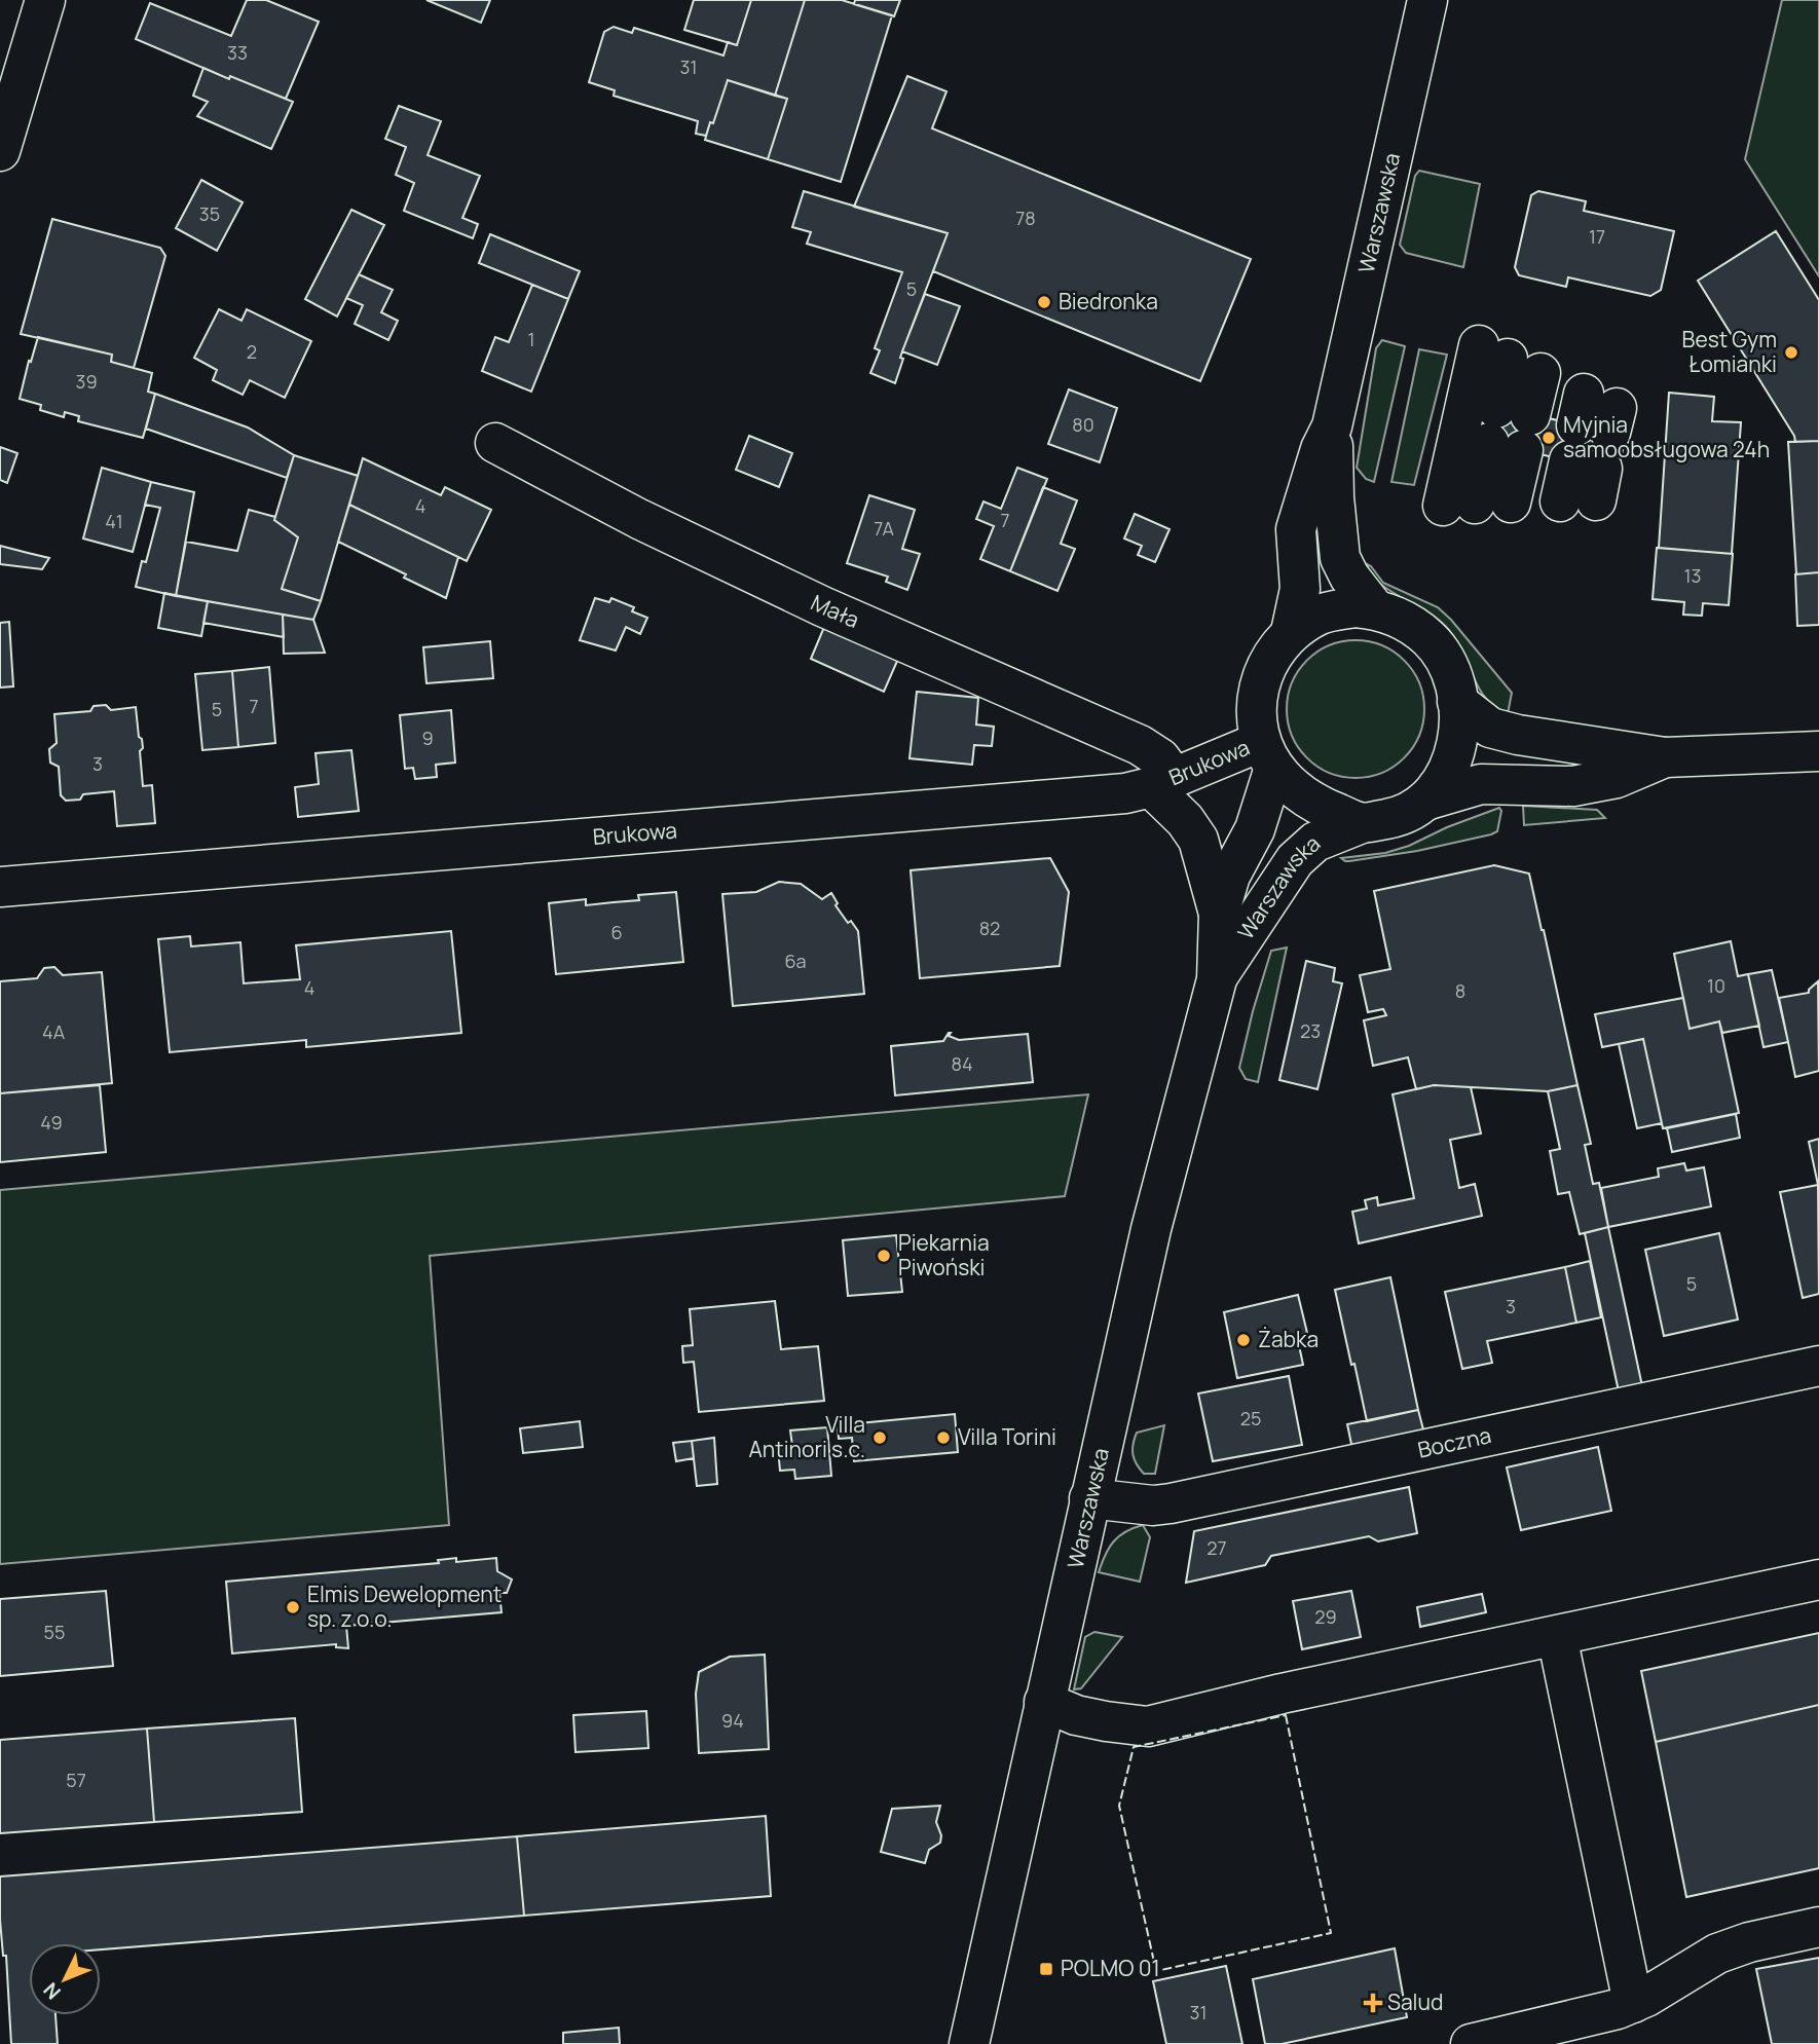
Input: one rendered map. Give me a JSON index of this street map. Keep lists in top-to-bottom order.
{
  "streets": {
    "street": [
      "Warszawska",
      "Mała",
      "Brukowa",
      "Boczna"
    ]
  },
  "crossings": [
    ["Warszawska", "Mała"],
    ["Warszawska", "Brukowa"],
    ["Warszawska", "Boczna"],
    ["Mała", "Brukowa"]
  ],
  "places": {
    "other": [
      "Biedronka",
      "Best Gym Łomianki",
      "Myjnia samoobsługowa 24h",
      "Piekarnia Piwoński",
      "Żabka",
      "Villa Antinori s.c.",
      "Villa Torini",
      "Elmis Dewelopment sp. z o.o."
    ],
    "transit": ["POLMO 01"],
    "health": ["Salud"]
  },
  "house_numbers": [
    "33",
    "31",
    "35",
    "78",
    "17",
    "5",
    "1",
    "2",
    "39",
    "80",
    "4",
    "7",
    "41",
    "7A",
    "13",
    "7",
    "5",
    "9",
    "3",
    "82",
    "6",
    "6a",
    "10",
    "4",
    "8",
    "23",
    "4A",
    "84",
    "49",
    "5",
    "3",
    "25",
    "27",
    "29",
    "55",
    "94",
    "57",
    "31"
  ],
  "north": "bottom left"
}
